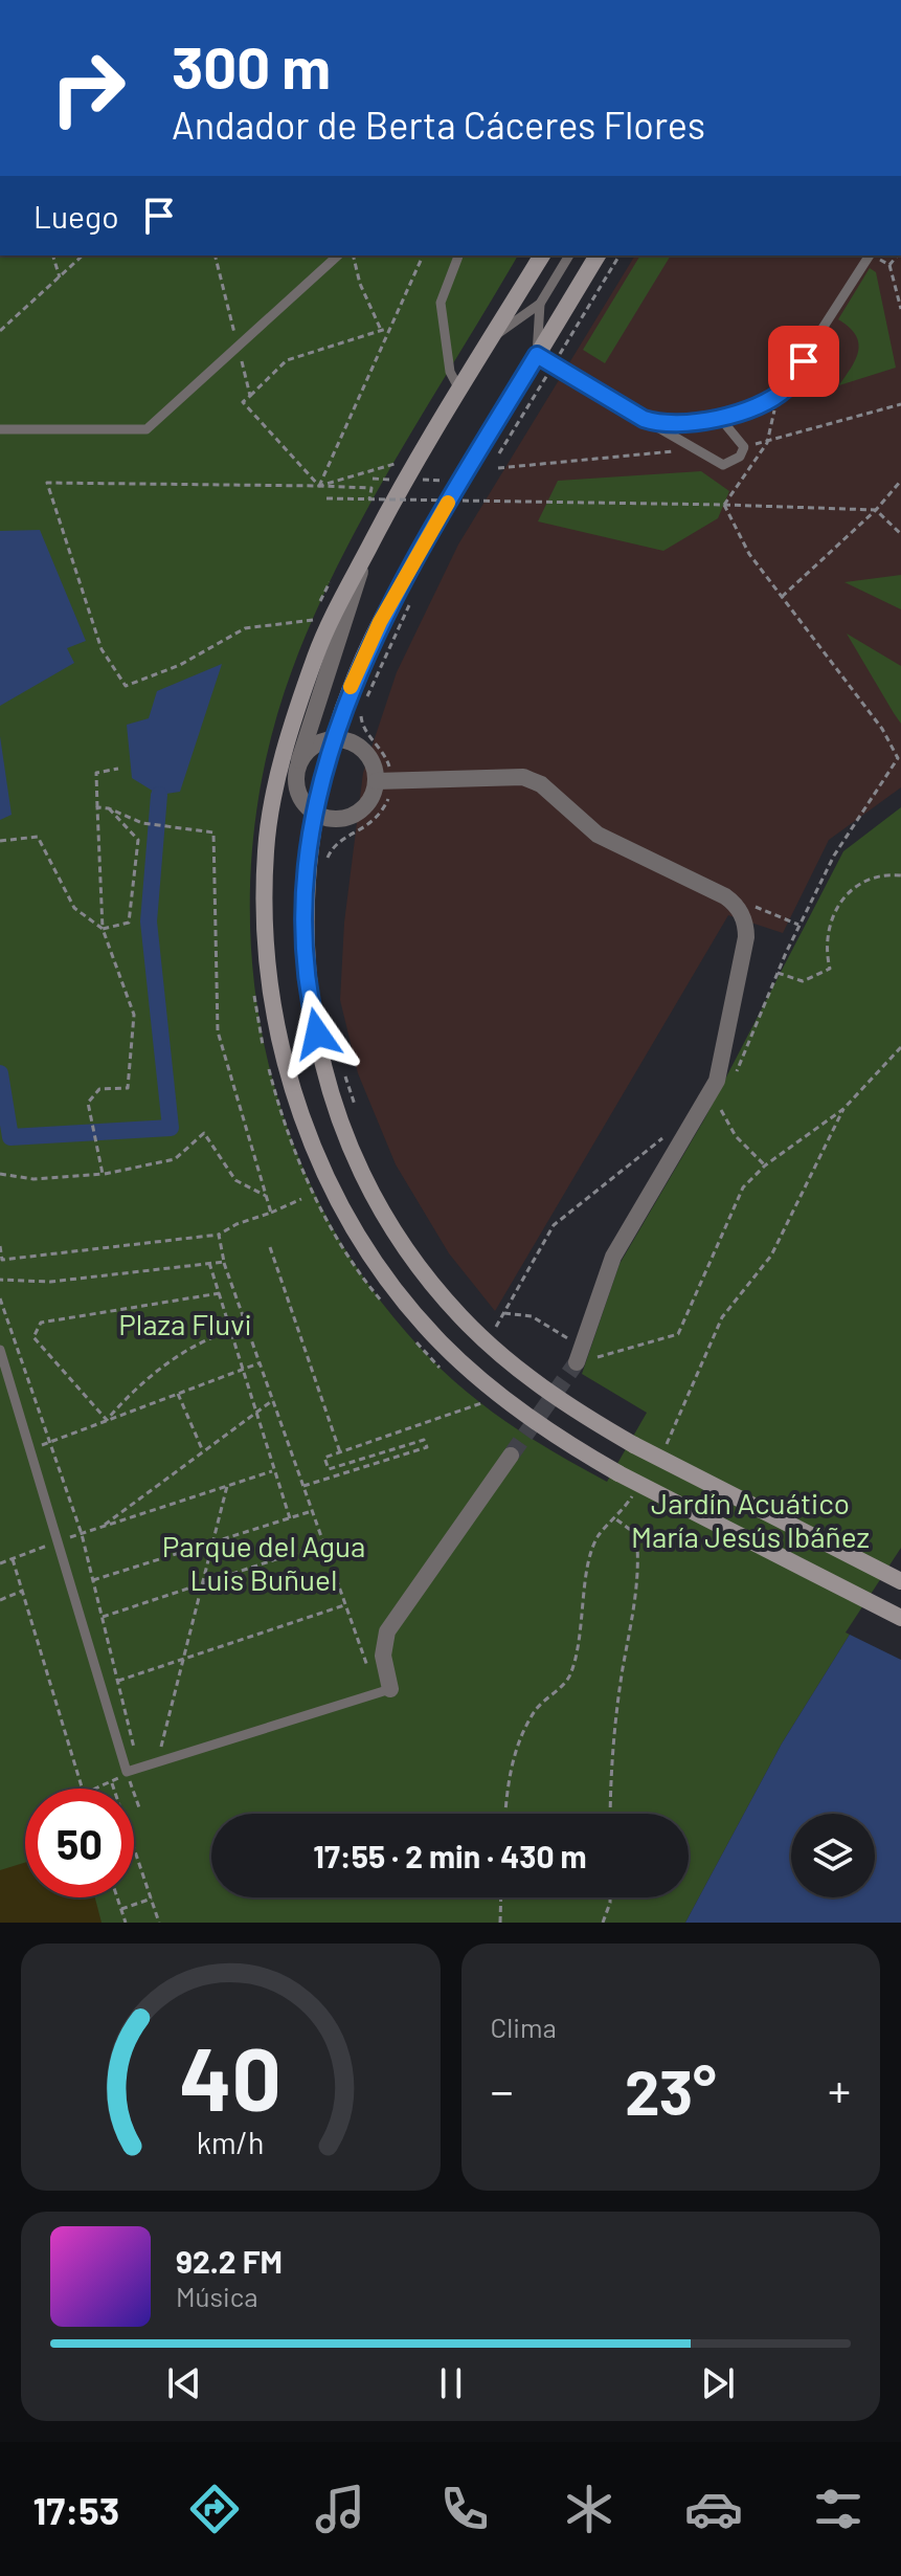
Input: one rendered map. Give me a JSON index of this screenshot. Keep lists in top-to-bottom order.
{
  "parks": ["Plaza Fluvi", "Jardín Acuático María Jesús Ibáñez", "Parque del Agua Luis Buñuel"],
  "page": {
    "turn": ["300 m", "Andador de Berta Cáceres Flores"],
    "then": "Luego",
    "limit": "50",
    "trip": "17:55 · 2 min · 430 m",
    "tile": "Clima",
    "heat": ["−", "23°", "+"],
    "song": ["92.2 FM", "Música"],
    "tabs": "17:53",
    "gauge": ["40", "km/h"]
  }
}
